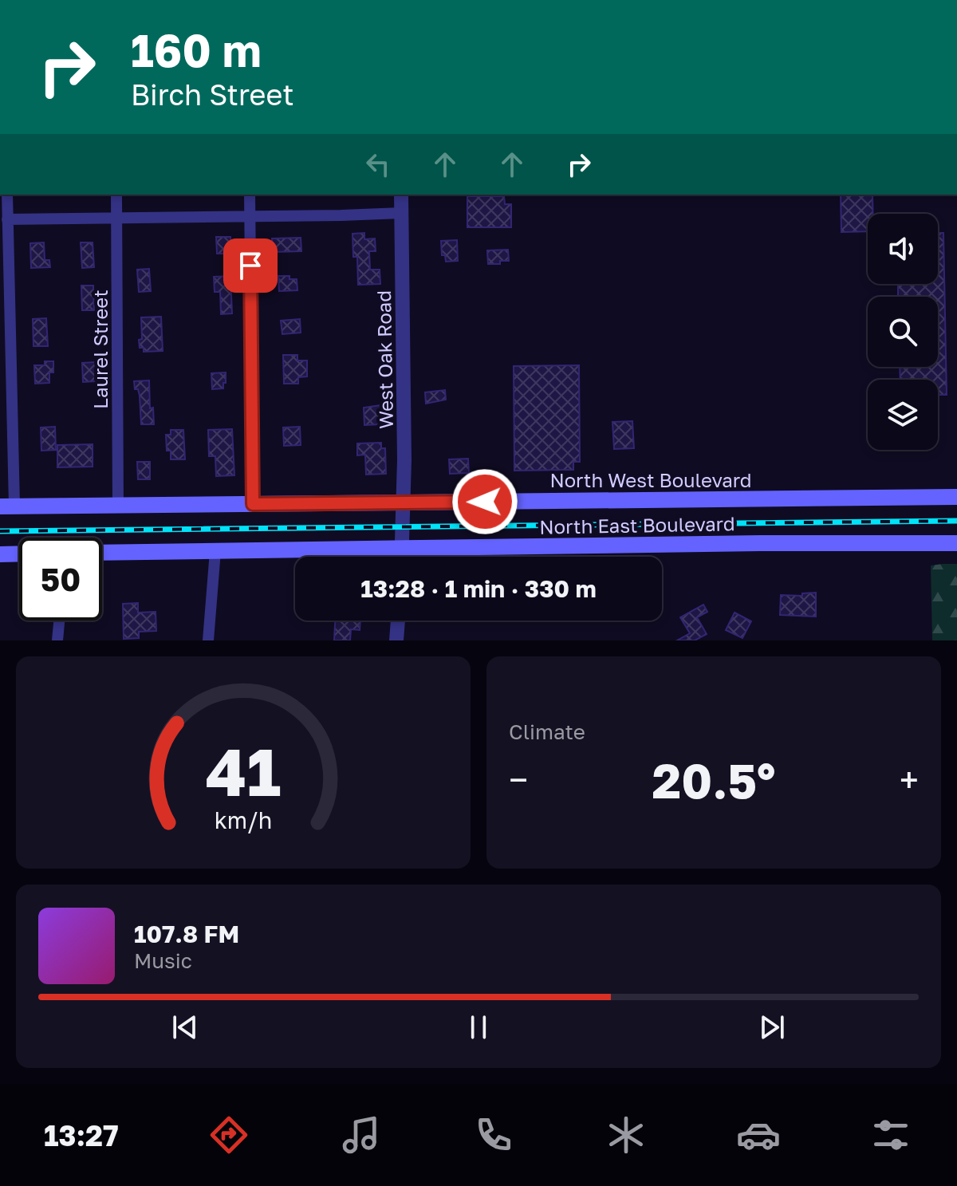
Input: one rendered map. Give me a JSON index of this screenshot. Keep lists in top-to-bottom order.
{
  "streets": {
    "main road": ["North West Boulevard", "North East Boulevard"],
    "street": ["Laurel Street", "West Oak Road"]
  },
  "crossings": [
    ["Laurel Street", "North West Boulevard"],
    ["West Oak Road", "North West Boulevard"],
    ["West Oak Road", "North East Boulevard"]
  ],
  "page": {
    "turn": ["160 m", "Birch Street"],
    "limit": "50",
    "trip": "13:28 · 1 min · 330 m",
    "tile": "Climate",
    "heat": ["−", "20.5°", "+"],
    "song": ["107.8 FM", "Music"],
    "tabs": "13:27",
    "gauge": ["41", "km/h"]
  }
}
